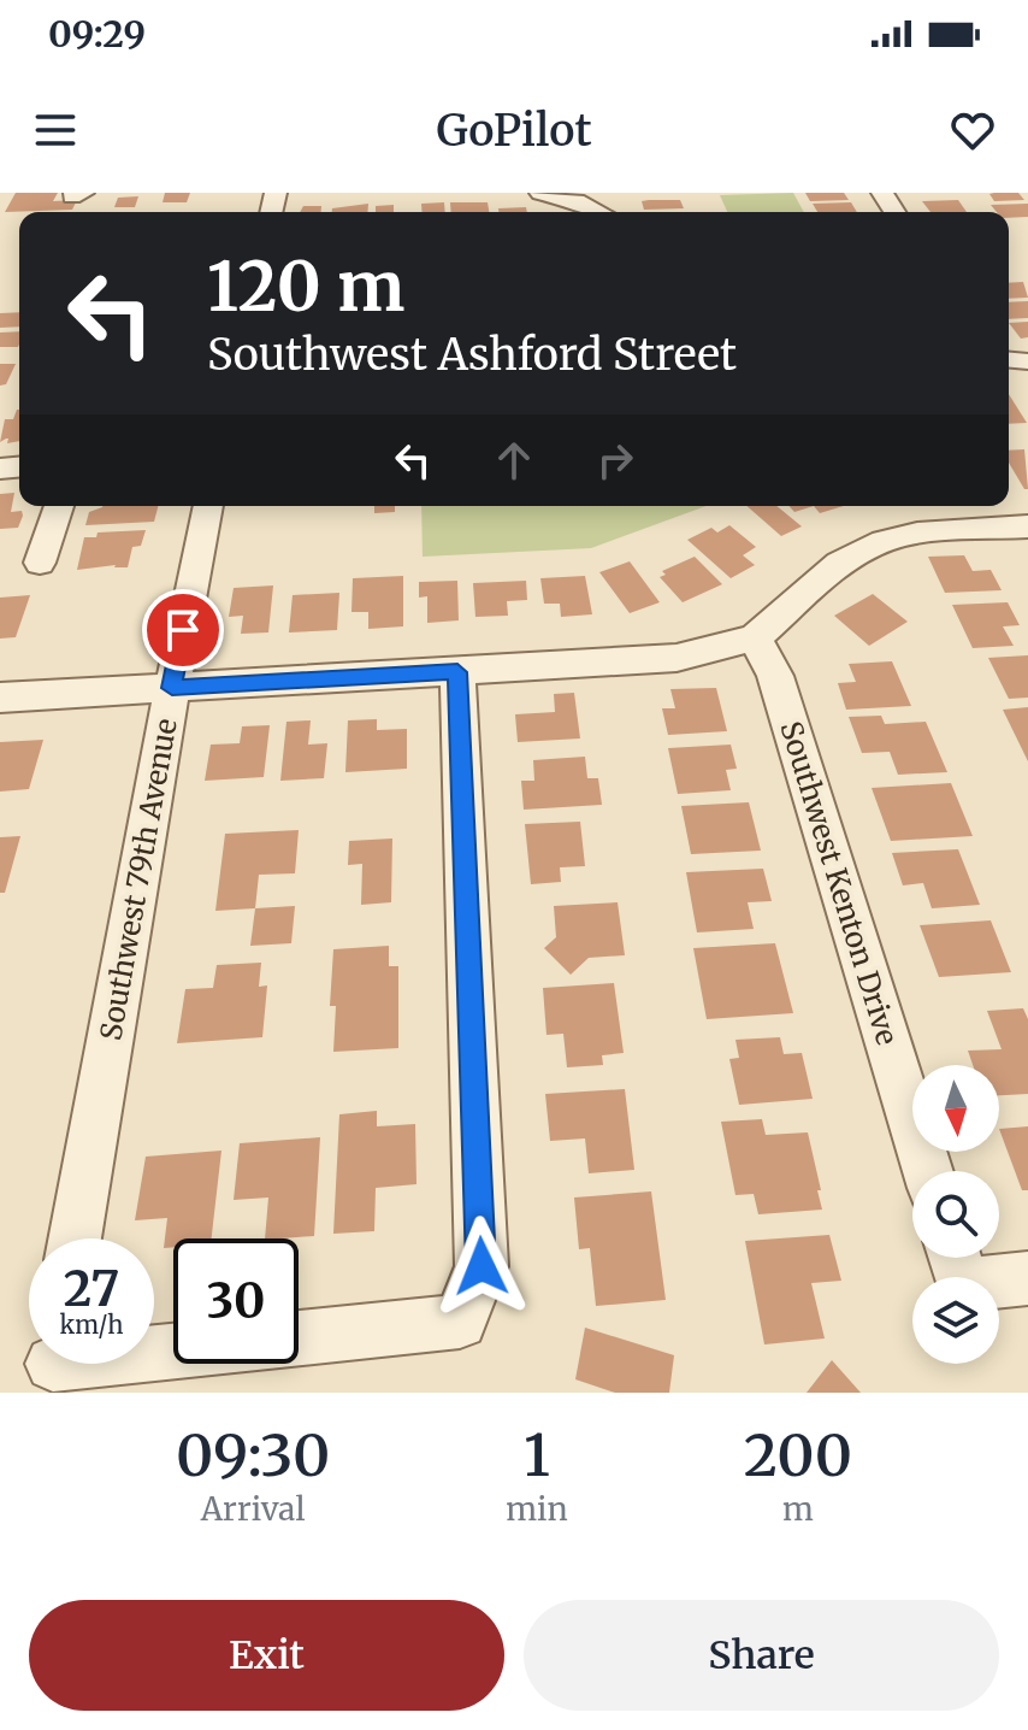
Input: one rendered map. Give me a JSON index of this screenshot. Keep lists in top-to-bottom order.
{
  "streets": {
    "street": ["Southwest 79th Avenue", "Southwest Kenton Drive"]
  },
  "north": "bottom",
  "page": {
    "status": "09:29",
    "header": "GoPilot",
    "turn": ["120 m", "Southwest Ashford Street"],
    "speed": "27 km/h",
    "limit": "30",
    "eta": [
      "09:30",
      "Arrival",
      "1",
      "min",
      "200",
      "m"
    ],
    "buttons": ["Exit", "Share"]
  }
}
